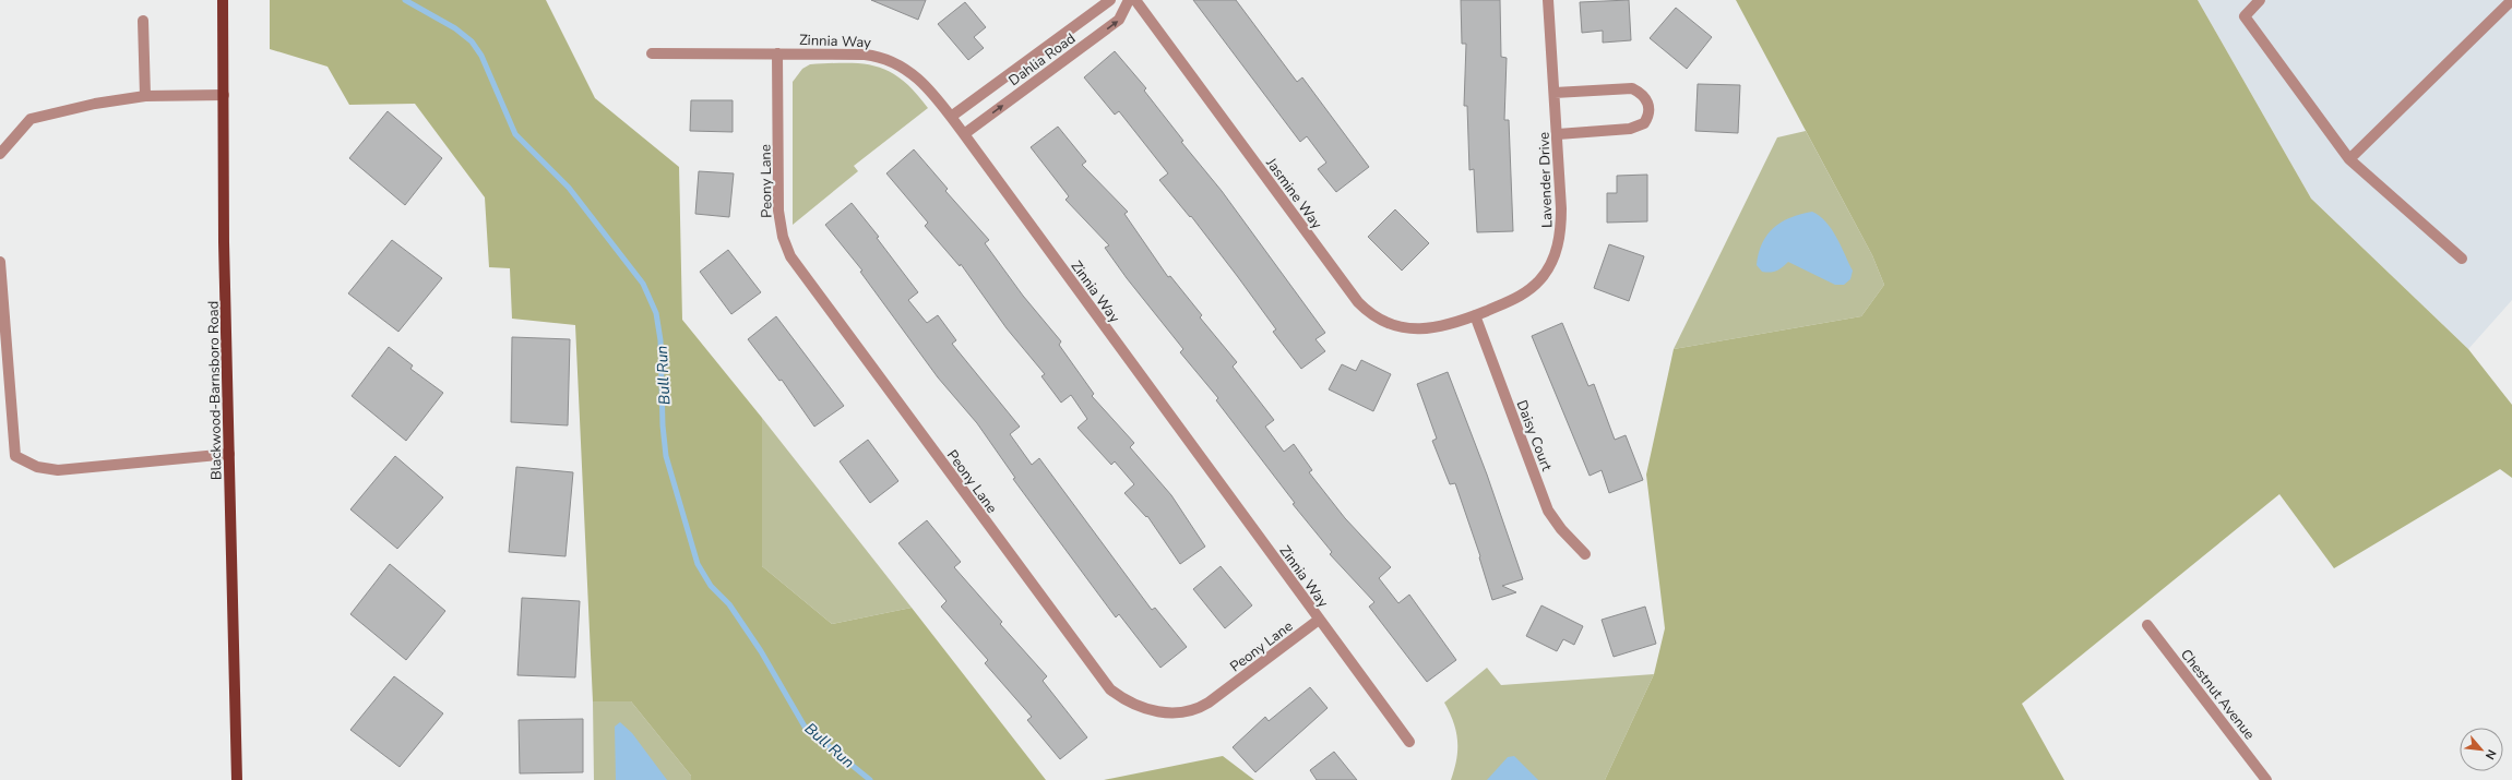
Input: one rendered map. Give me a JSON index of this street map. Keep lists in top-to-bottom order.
{
  "streets": {
    "main road": ["Blackwood-Barnsboro Road"],
    "street": [
      "Zinnia Way",
      "Dahlia Road",
      "Lavender Drive",
      "Peony Lane",
      "Jasmine Way",
      "Daisy Court",
      "Chestnut Avenue"
    ]
  },
  "crossings": [
    ["Zinnia Way", "Dahlia Road"],
    ["Zinnia Way", "Peony Lane"],
    ["Lavender Drive", "Jasmine Way"],
    ["Lavender Drive", "Daisy Court"],
    ["Jasmine Way", "Daisy Court"]
  ],
  "water": ["Bull Run"],
  "north": "bottom right"
}
